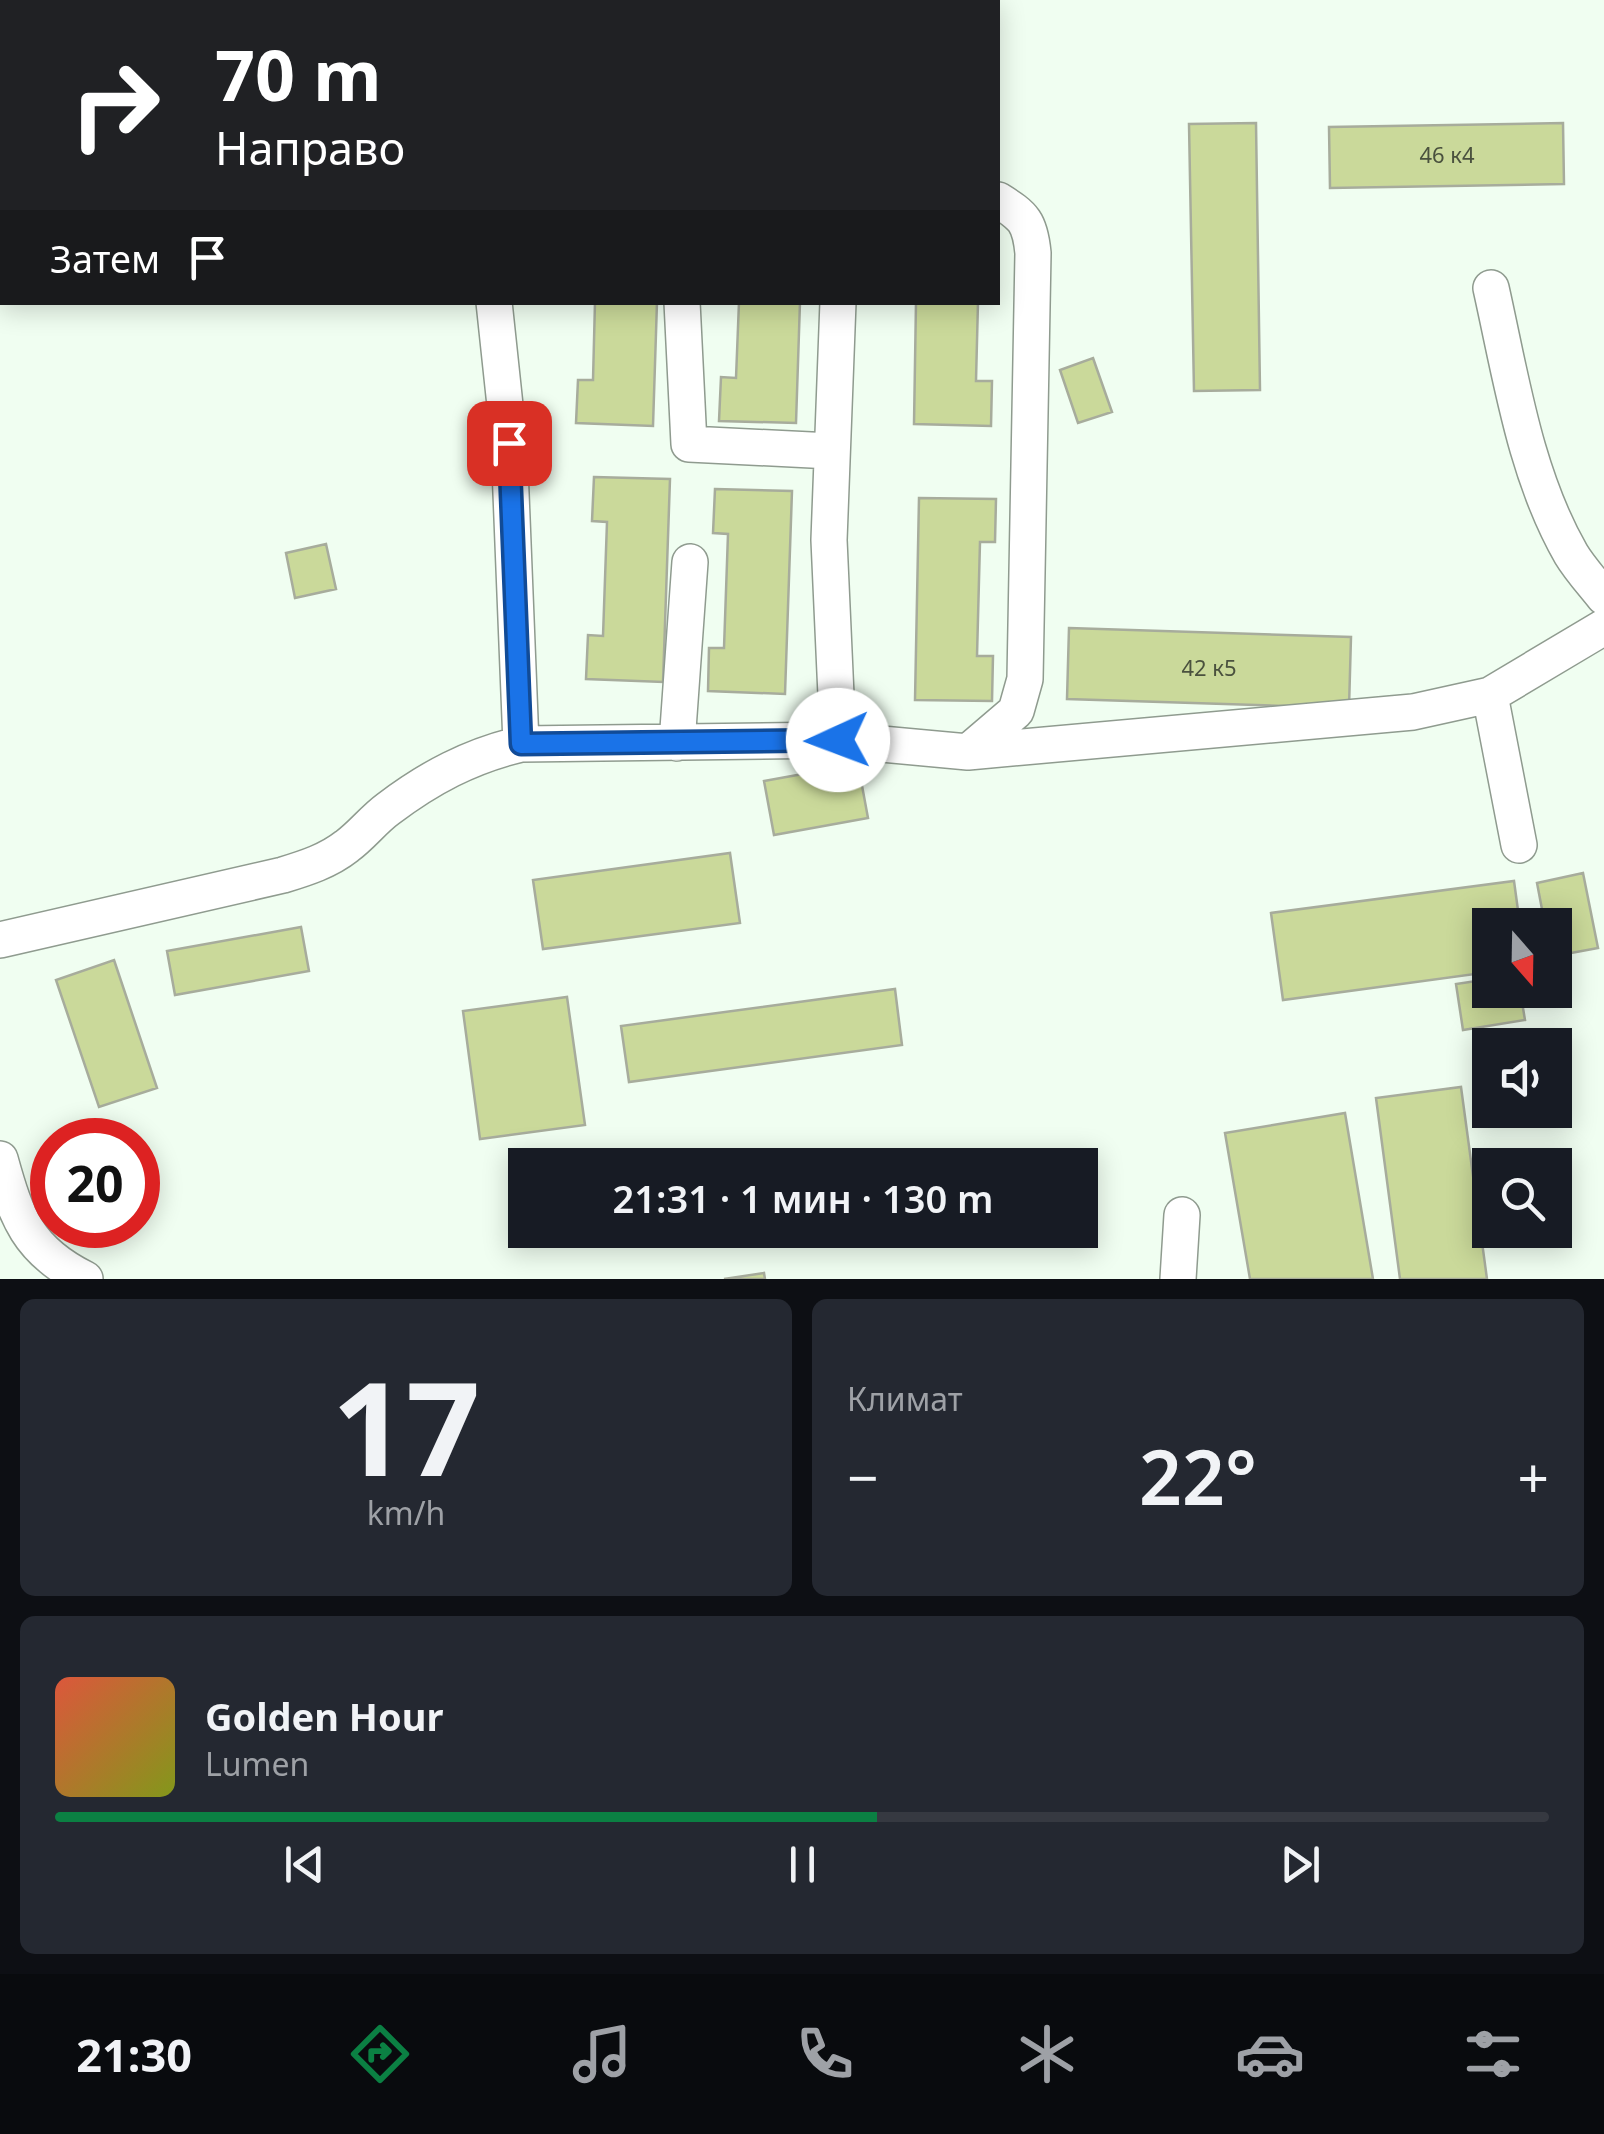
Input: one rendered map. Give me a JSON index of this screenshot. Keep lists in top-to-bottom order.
{
  "house_numbers": ["46 к4", "42 к5"],
  "north": "bottom",
  "page": {
    "turn": ["70 m", "Направо"],
    "then": "Затем",
    "limit": "20",
    "trip": "21:31 · 1 мин · 130 m",
    "tile": [
      ["17", "km/h"],
      "Климат"
    ],
    "heat": ["−", "22°", "+"],
    "song": ["Golden Hour", "Lumen"],
    "tabs": "21:30"
  }
}
